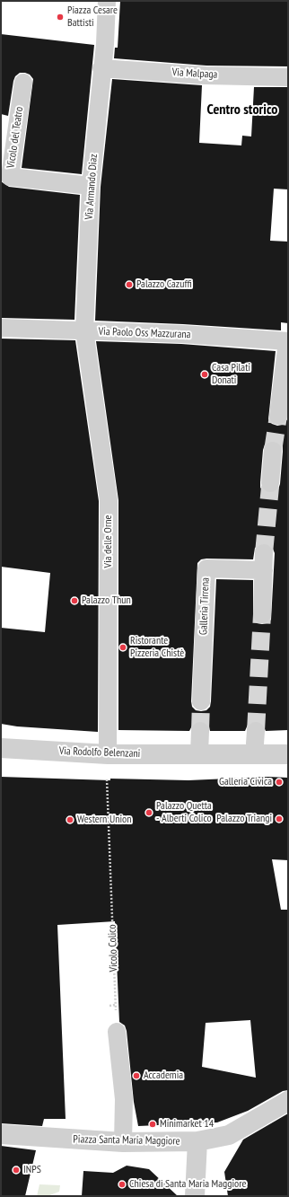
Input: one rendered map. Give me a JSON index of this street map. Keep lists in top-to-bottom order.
{
  "streets": {
    "street": [
      "Via Malpaga",
      "Vicolo del Teatro",
      "Via Armando Diaz",
      "Via Paolo Oss Mazzurana",
      "Via delle Orne",
      "Galleria Tirrena",
      "Via Rodolfo Belenzani",
      "Piazza Santa Maria Maggiore"
    ],
    "path": ["Vicolo Colico"]
  },
  "crossings": [
    ["Via Malpaga", "Via Armando Diaz"],
    ["Vicolo del Teatro", "Via Armando Diaz"],
    ["Via Armando Diaz", "Via Paolo Oss Mazzurana"],
    ["Via Armando Diaz", "Via delle Orne"],
    ["Via Paolo Oss Mazzurana", "Via delle Orne"],
    ["Via delle Orne", "Via Rodolfo Belenzani"],
    ["Via delle Orne", "Vicolo Colico"],
    ["Via Rodolfo Belenzani", "Vicolo Colico"]
  ],
  "districts": ["Centro storico"],
  "places": [
    "Piazza Cesare Battisti",
    "Palazzo Cazuffi",
    "Casa Pilati Donati",
    "Palazzo Thun",
    "Ristorante Pizzeria Chistè",
    "Galleria Civica",
    "Palazzo Quetta - Alberti Colico",
    "Palazzo Triangi",
    "Western Union",
    "Accademia",
    "Minimarket 14",
    "INPS",
    "Chiesa di Santa Maria Maggiore"
  ]
}
